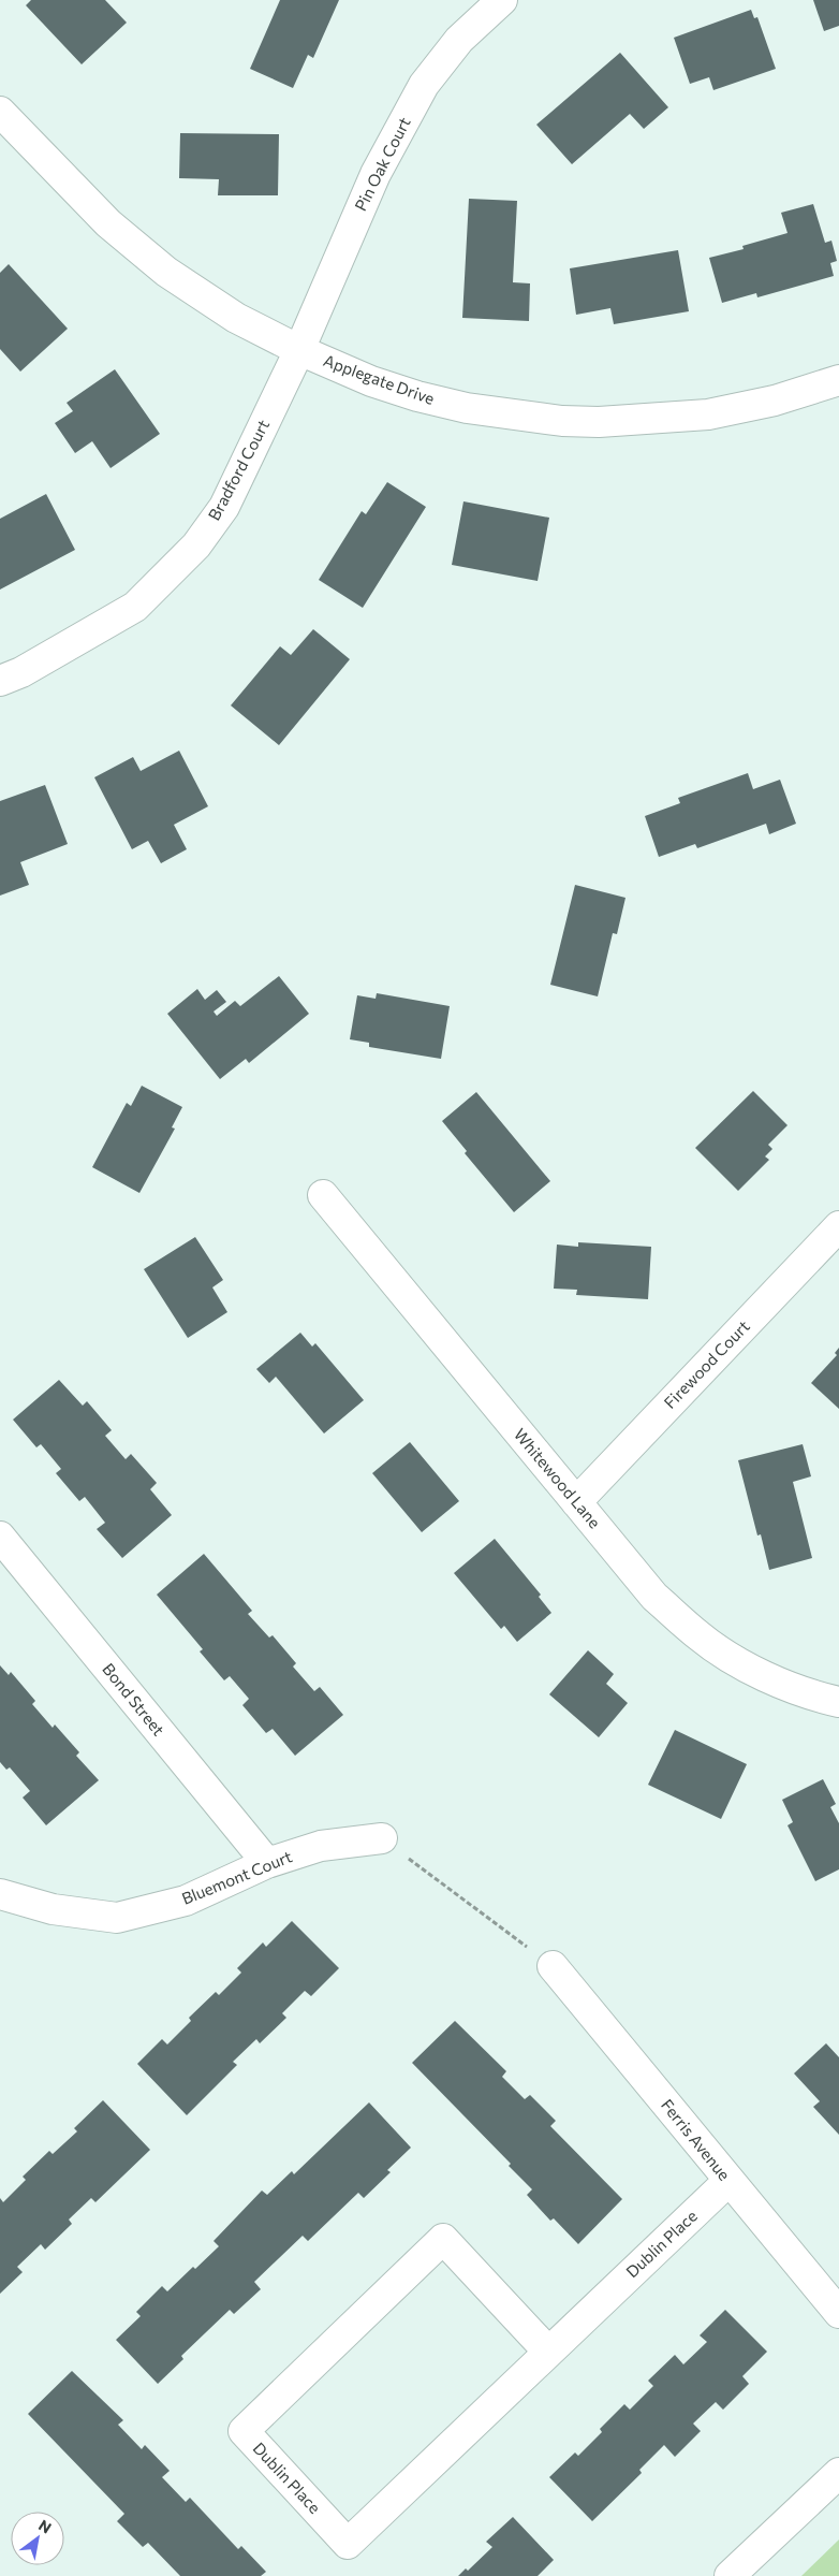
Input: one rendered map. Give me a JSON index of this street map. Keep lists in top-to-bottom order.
{
  "streets": {
    "street": [
      "Pin Oak Court",
      "Applegate Drive",
      "Bradford Court",
      "Firewood Court",
      "Whitewood Lane",
      "Bond Street",
      "Bluemont Court",
      "Ferris Avenue",
      "Dublin Place"
    ]
  },
  "crossings": [
    ["Pin Oak Court", "Applegate Drive"],
    ["Pin Oak Court", "Bradford Court"],
    ["Applegate Drive", "Bradford Court"],
    ["Firewood Court", "Whitewood Lane"],
    ["Bond Street", "Bluemont Court"],
    ["Ferris Avenue", "Dublin Place"]
  ],
  "north": "top right"
}
